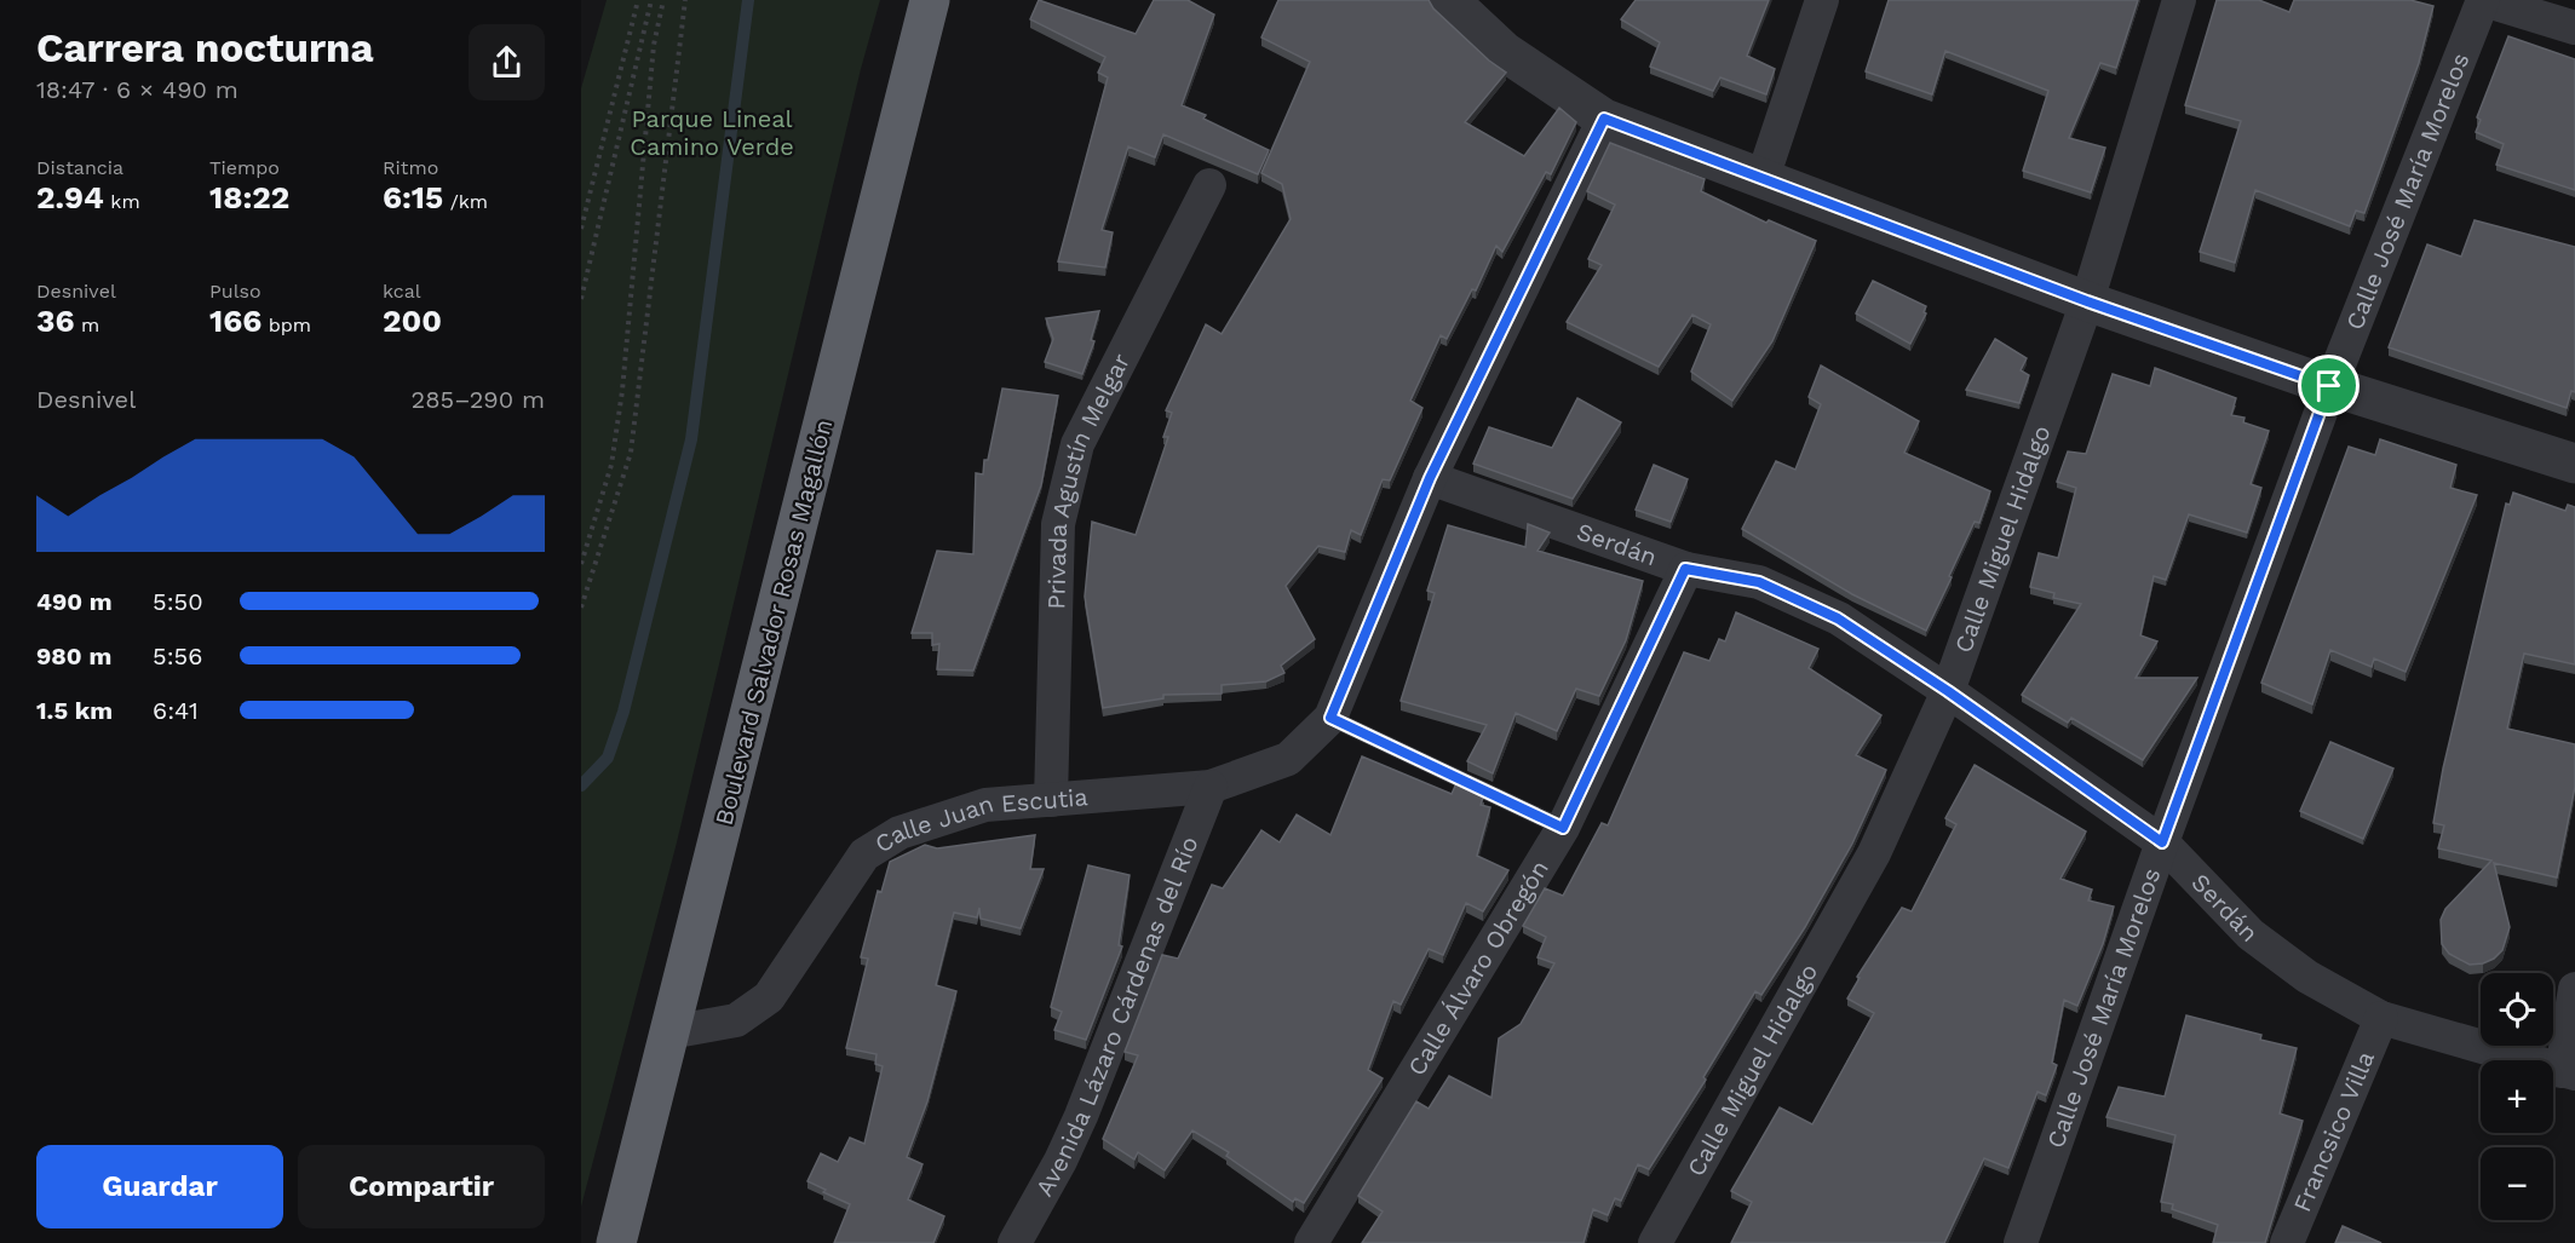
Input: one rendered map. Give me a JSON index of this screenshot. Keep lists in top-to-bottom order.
{
  "streets": {
    "highway": ["Boulevard Salvador Rosas Magallón"],
    "street": [
      "Calle José María Morelos",
      "Privada Agustín Melgar",
      "Calle Miguel Hidalgo",
      "Serdán",
      "Calle Juan Escutia",
      "Calle Álvaro Obregón",
      "Avenida Lázaro Cárdenas del Río",
      "Francsico Villa"
    ]
  },
  "crossings": [
    ["Calle José María Morelos", "Serdán"],
    ["Privada Agustín Melgar", "Calle Juan Escutia"],
    ["Calle Miguel Hidalgo", "Serdán"],
    ["Serdán", "Calle Álvaro Obregón"],
    ["Serdán", "Francsico Villa"],
    ["Boulevard Salvador Rosas Magallón", "Calle Juan Escutia"],
    ["Calle Juan Escutia", "Avenida Lázaro Cárdenas del Río"]
  ],
  "parks": ["Parque Lineal Camino Verde"],
  "page": {
    "heading": ["Carrera nocturna", "18:47 · 6 × 490 m"],
    "stats": [
      ["Distancia", "2.94 km"],
      ["Tiempo", "18:22"],
      ["Ritmo", "6:15 /km"],
      ["Desnivel", "36 m"],
      ["Pulso", "166 bpm"],
      ["kcal", "200"]
    ],
    "chart": ["Desnivel", "285–290 m"],
    "list": [
      {
        "name": "490 m",
        "note": "5:50"
      },
      {
        "name": "980 m",
        "note": "5:56"
      },
      {
        "name": "1.5 km",
        "note": "6:41"
      }
    ],
    "map_buttons": ["+", "−"],
    "buttons": ["Guardar", "Compartir"]
  }
}
